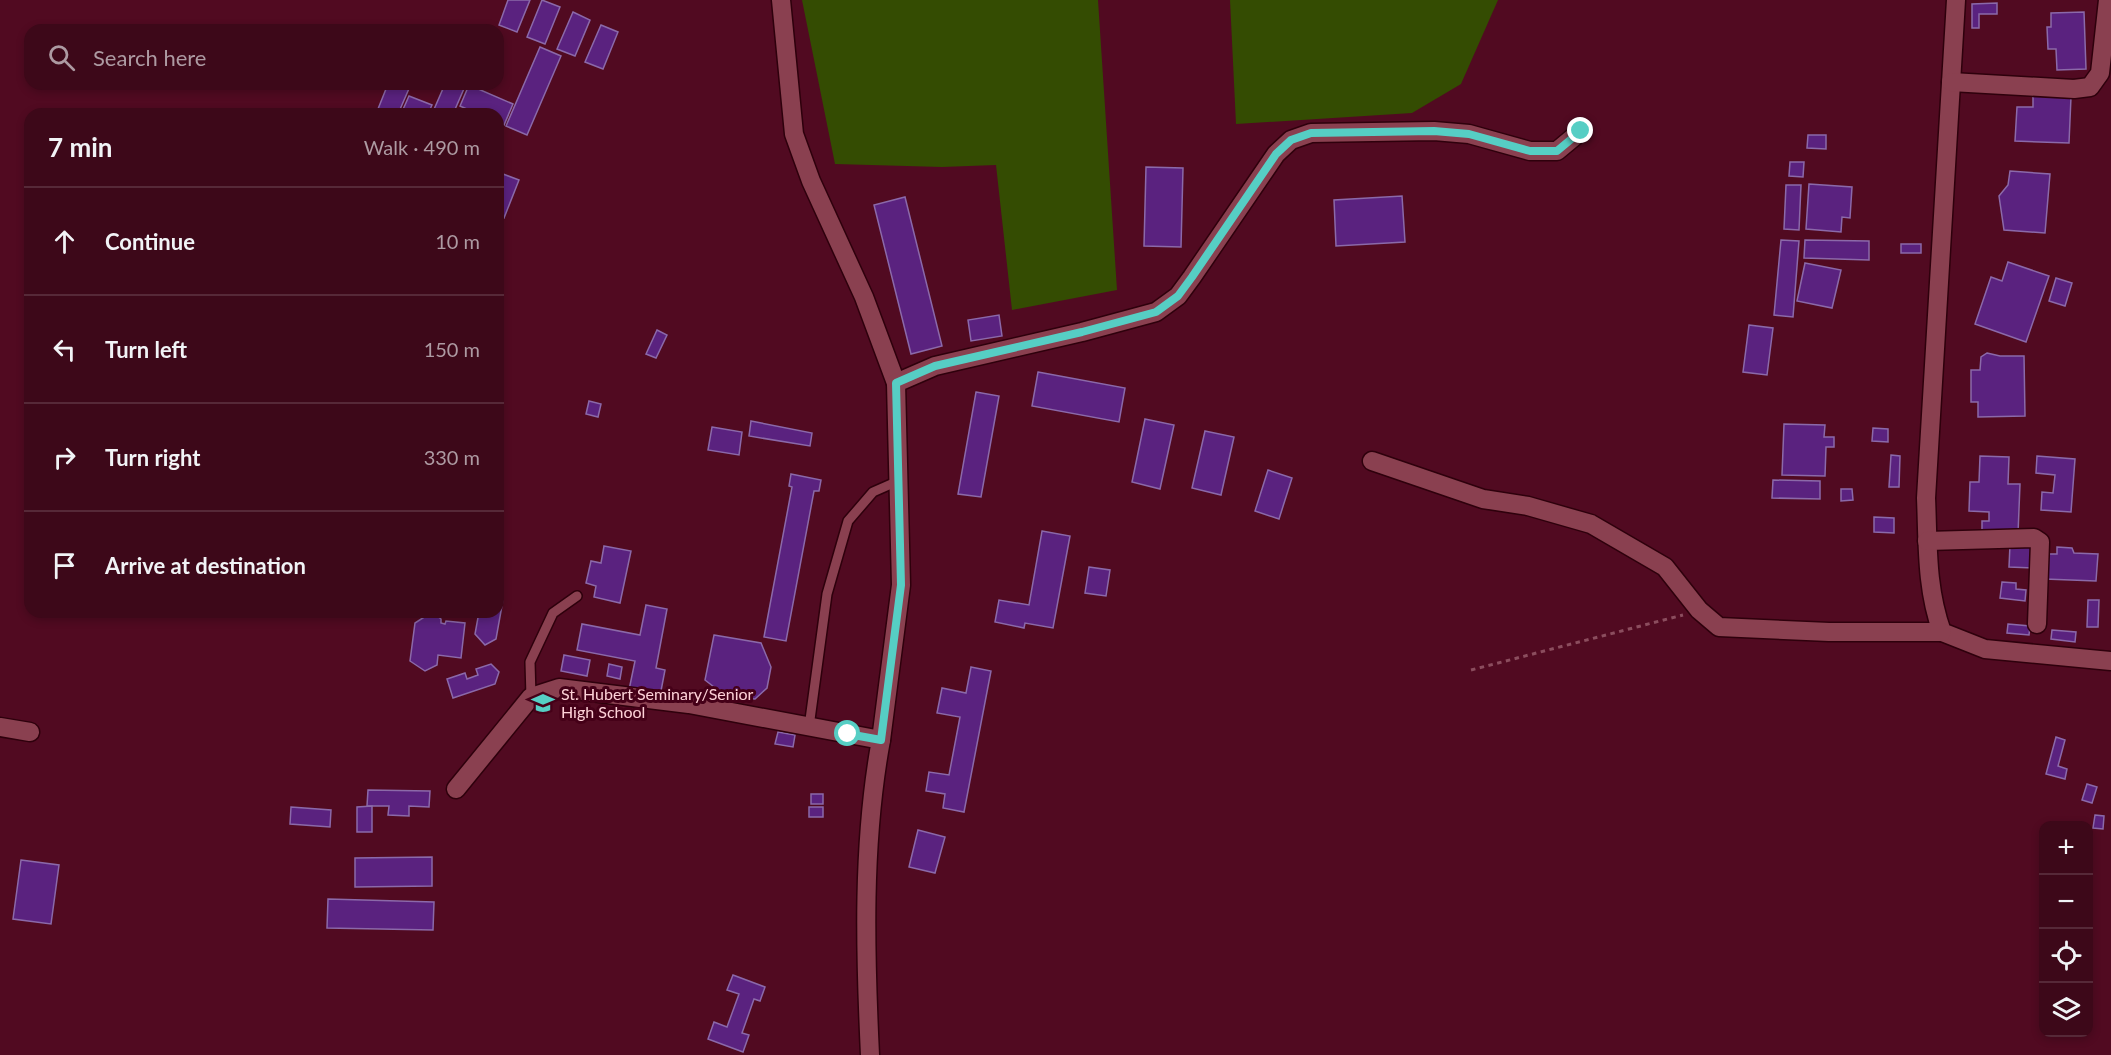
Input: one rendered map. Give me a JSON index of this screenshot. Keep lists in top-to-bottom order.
{
  "places": {
    "school or university": ["St. Hubert Seminary/Senior High School"]
  },
  "page": {
    "search": "Search here",
    "heading": ["7 min", "Walk · 490 m"],
    "list": [
      ["Continue", "10 m"],
      ["Turn left", "150 m"],
      ["Turn right", "330 m"],
      "Arrive at destination"
    ],
    "map_buttons": ["+", "−"]
  }
}
